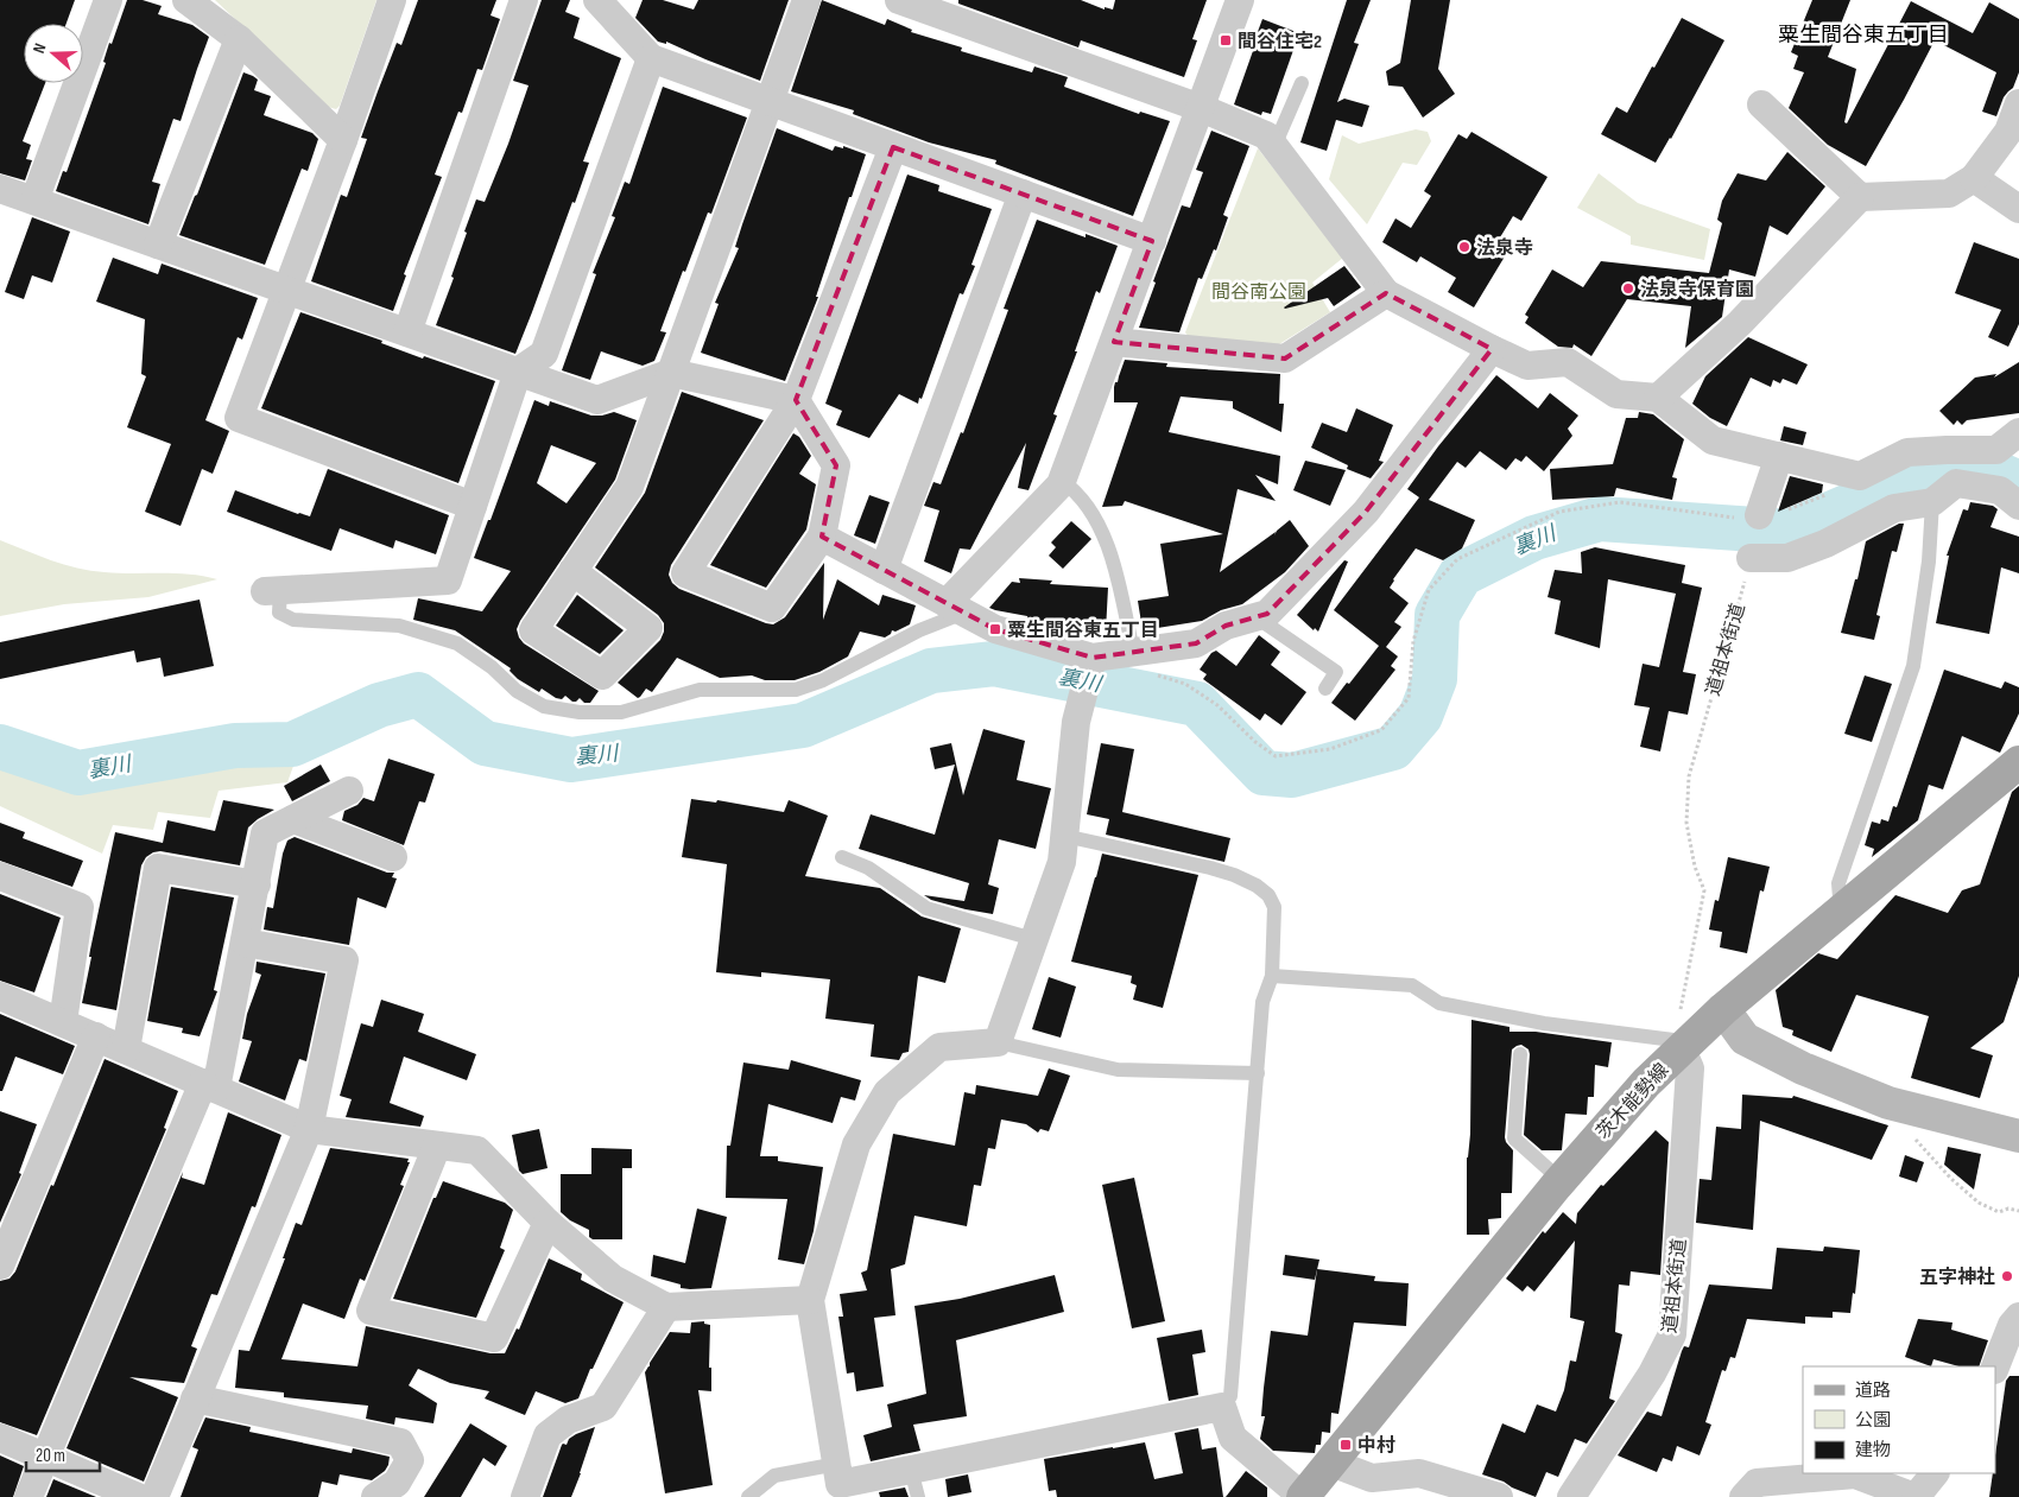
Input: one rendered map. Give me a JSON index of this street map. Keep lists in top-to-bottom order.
{
  "streets": {
    "main road": ["茨木能勢線"],
    "street": ["道祖本街道"]
  },
  "crossings": [
    ["道祖本街道", "茨木能勢線"]
  ],
  "districts": ["粟生間谷東五丁目"],
  "water": ["裏川"],
  "parks": ["間谷南公園"],
  "places": {
    "transit": ["間谷住宅2", "粟生間谷東五丁目", "中村"],
    "other": ["法泉寺", "法泉寺保育園", "五字神社"]
  },
  "legend": ["道路", "公園", "建物"],
  "scale_bar": "20 m",
  "north": "left"
}
